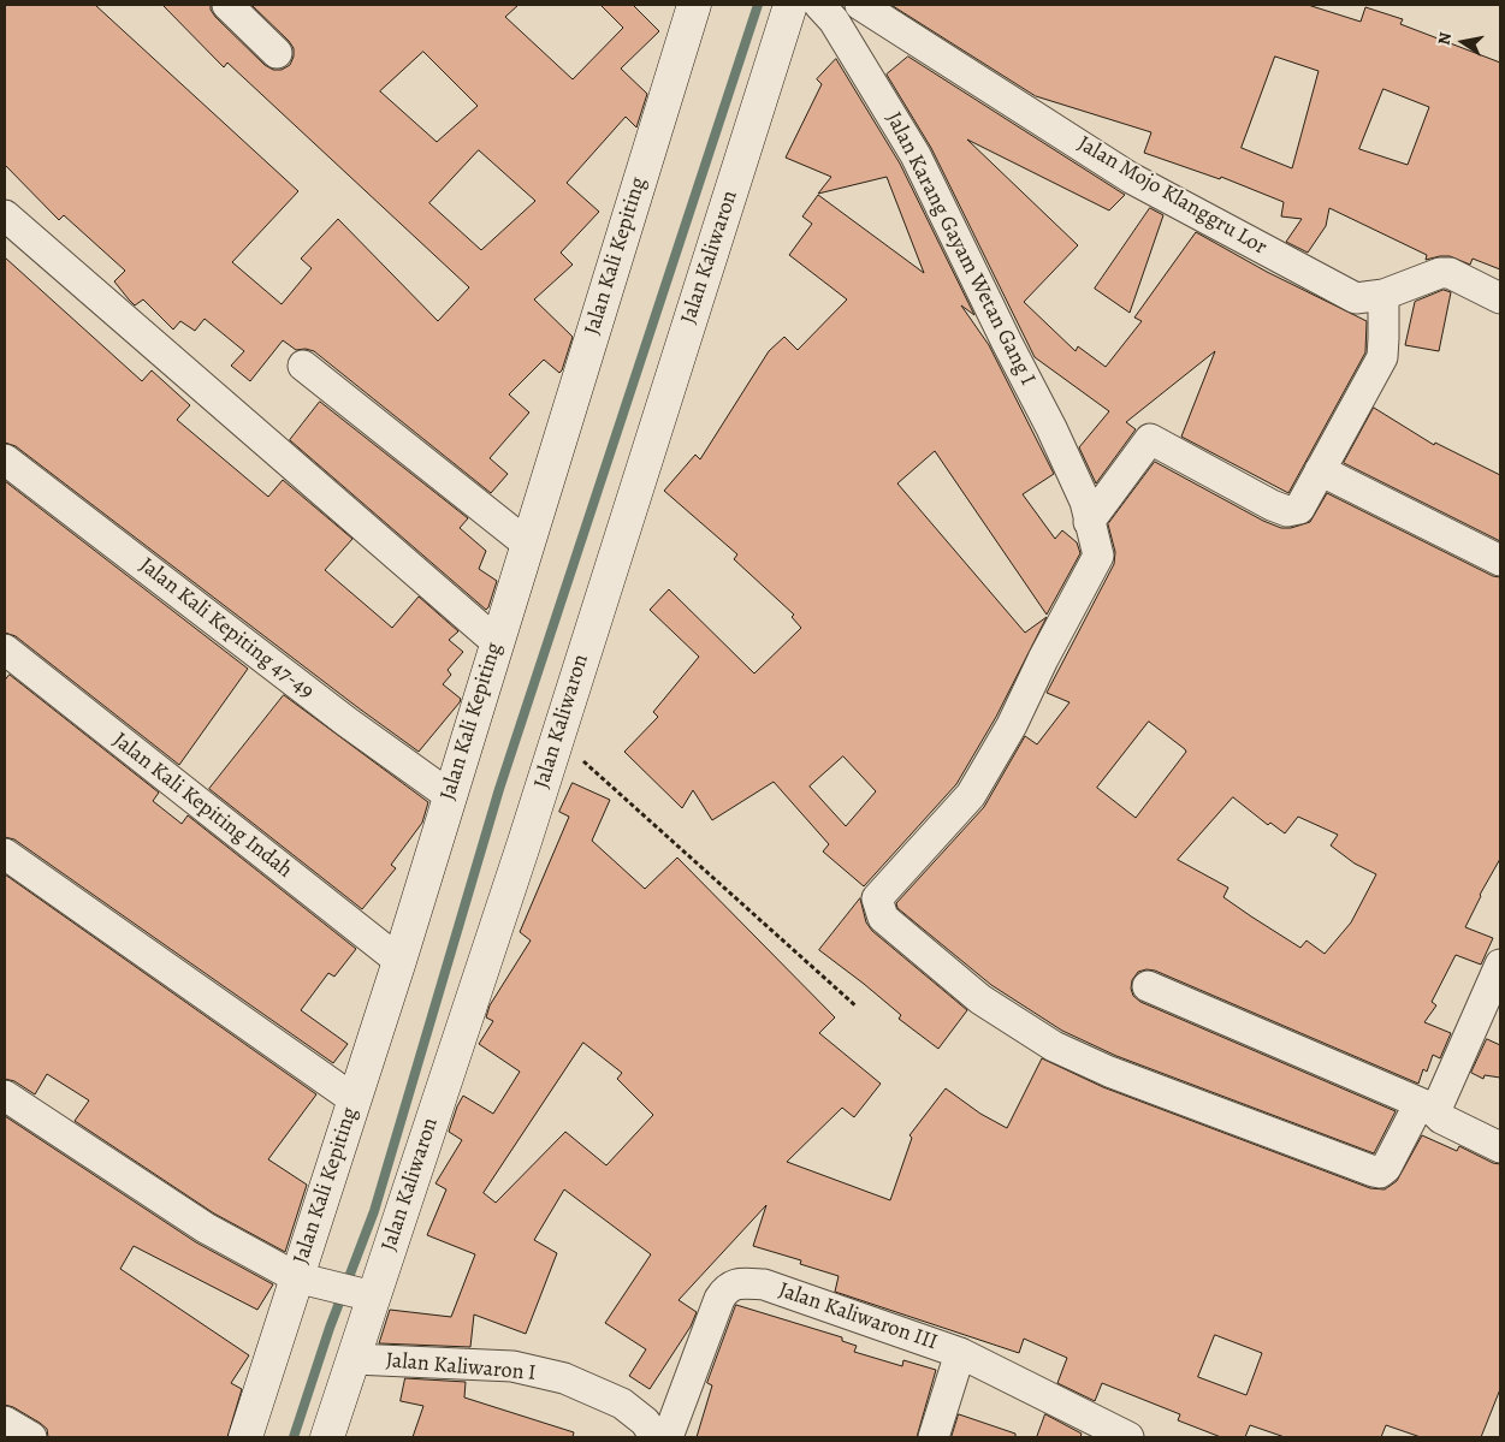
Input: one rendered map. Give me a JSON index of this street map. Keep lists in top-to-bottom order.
{
  "streets": {
    "main road": ["Jalan Kali Kepiting", "Jalan Kaliwaron"],
    "street": [
      "Jalan Mojo Klanggru Lor",
      "Jalan Karang Gayam Wetan Gang I",
      "Jalan Kali Kepiting 47-49",
      "Jalan Kali Kepiting Indah",
      "Jalan Kaliwaron III",
      "Jalan Kaliwaron I"
    ]
  },
  "crossings": [
    ["Jalan Kali Kepiting", "Jalan Kali Kepiting 47-49"],
    ["Jalan Kali Kepiting", "Jalan Kali Kepiting Indah"],
    ["Jalan Kaliwaron", "Jalan Kaliwaron I"]
  ],
  "north": "left"
}
